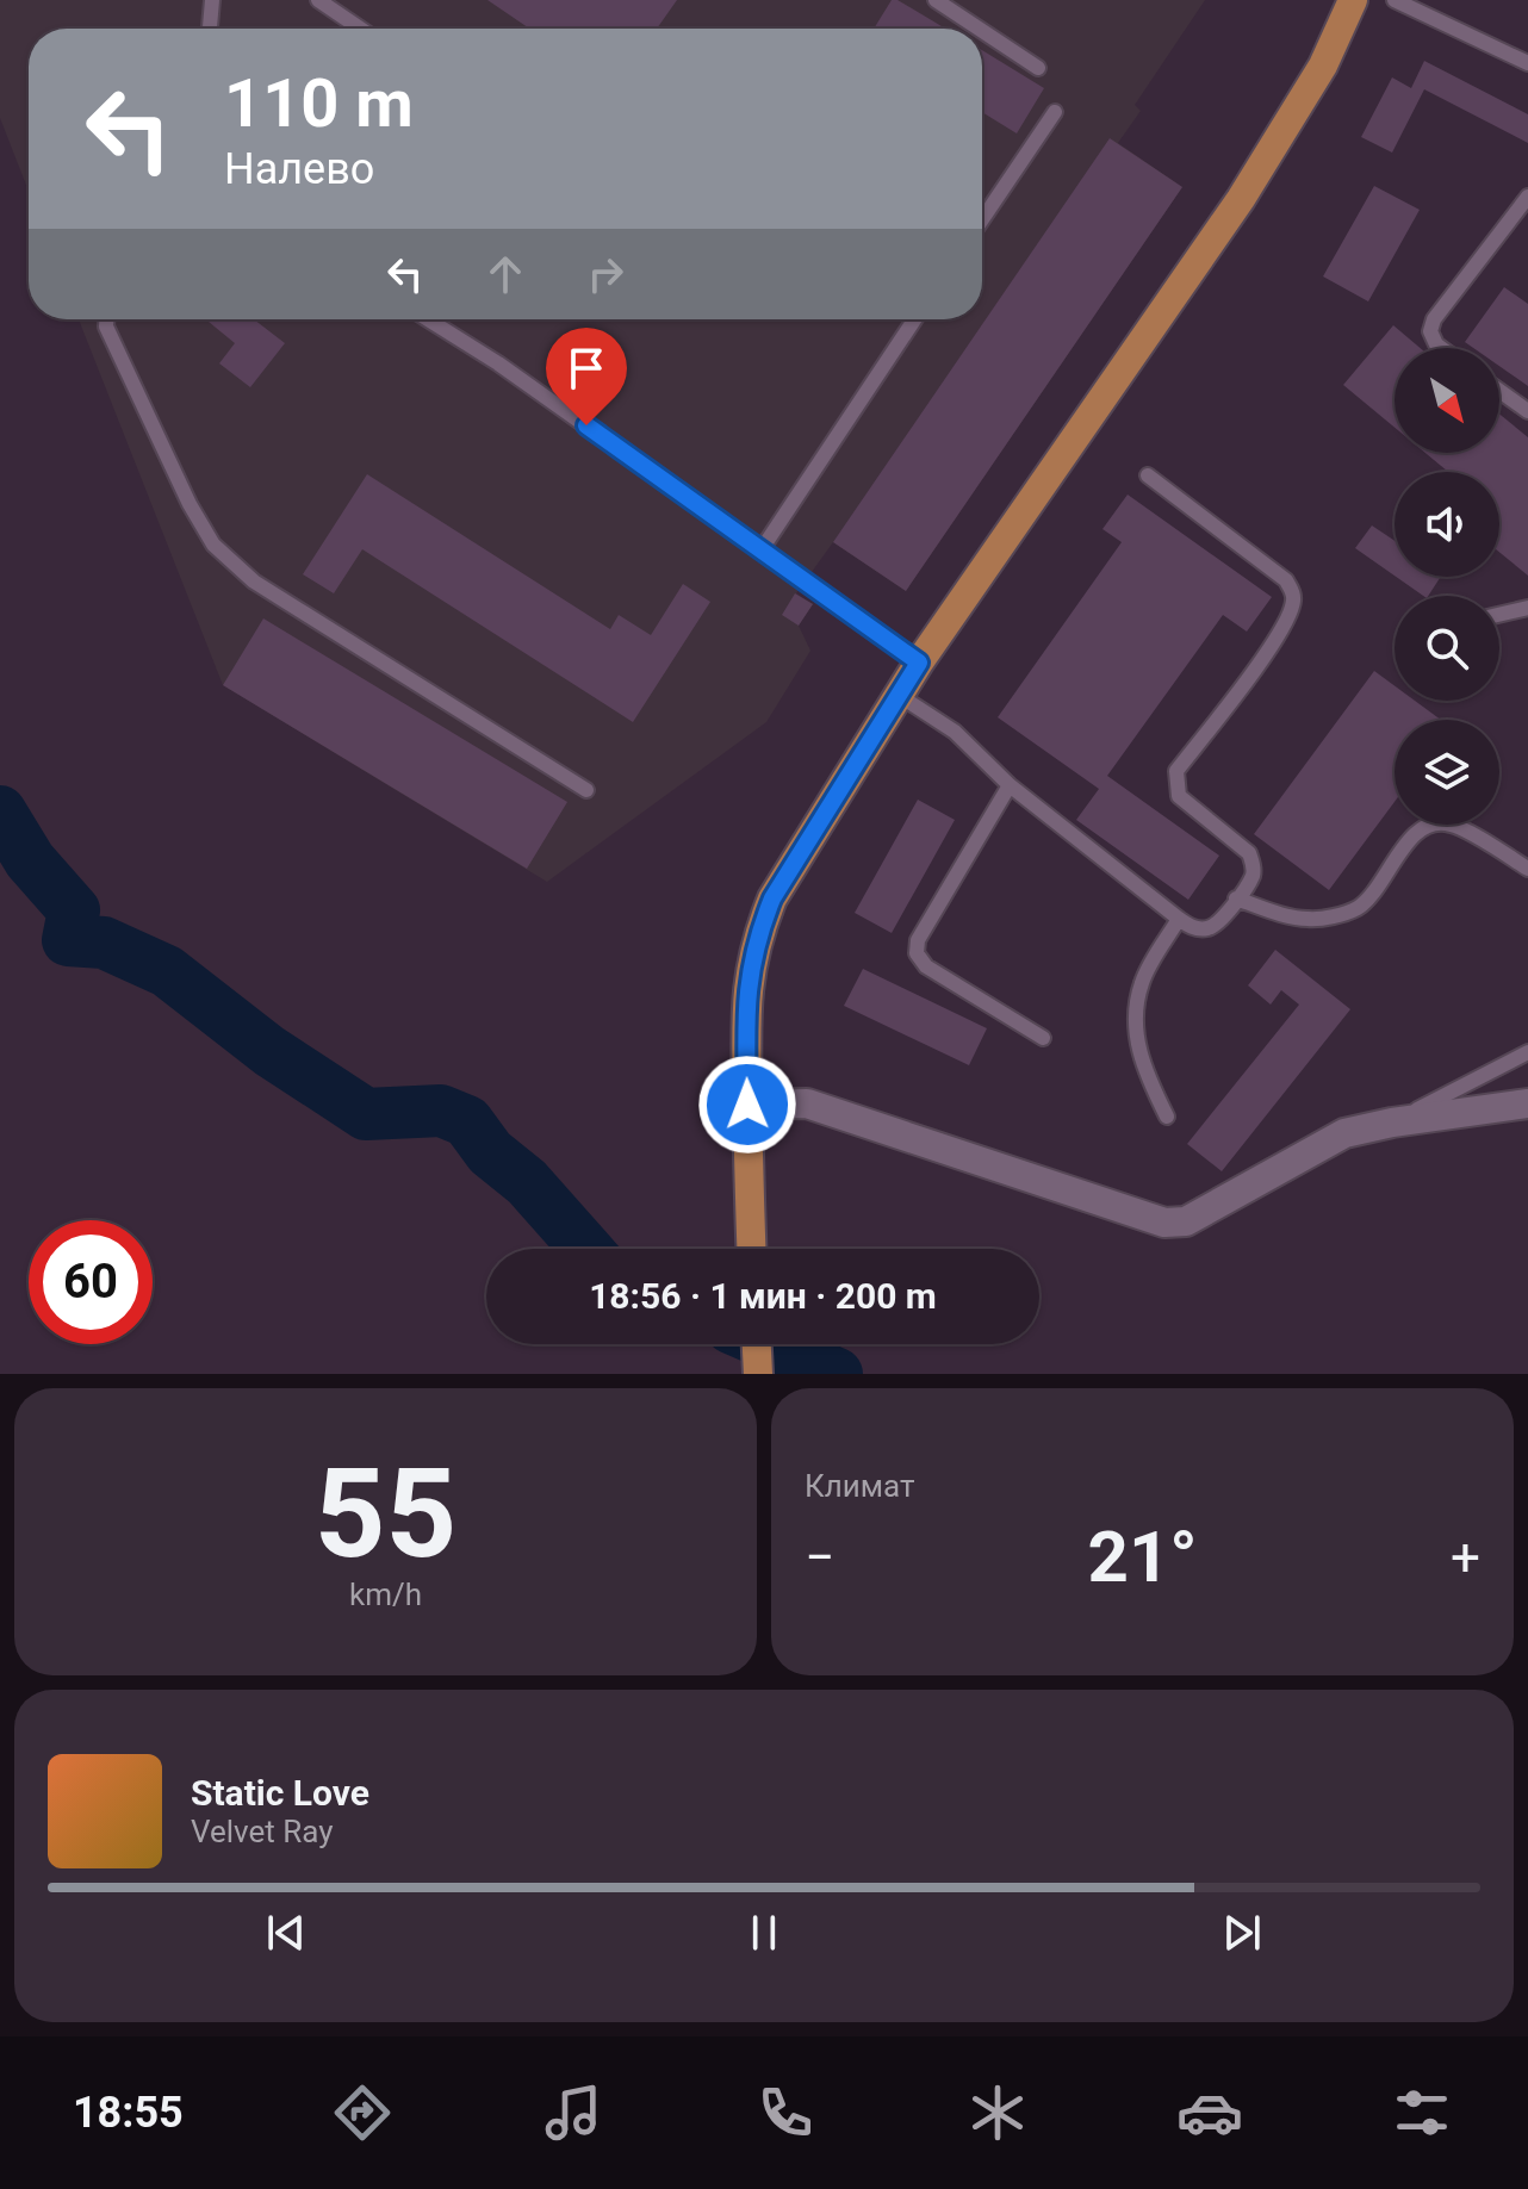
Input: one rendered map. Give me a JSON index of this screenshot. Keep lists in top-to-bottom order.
{
  "north": "bottom right",
  "page": {
    "turn": ["110 m", "Налево"],
    "limit": "60",
    "trip": "18:56 · 1 мин · 200 m",
    "tile": [
      ["55", "km/h"],
      "Климат"
    ],
    "heat": ["−", "21°", "+"],
    "song": ["Static Love", "Velvet Ray"],
    "tabs": "18:55"
  }
}
